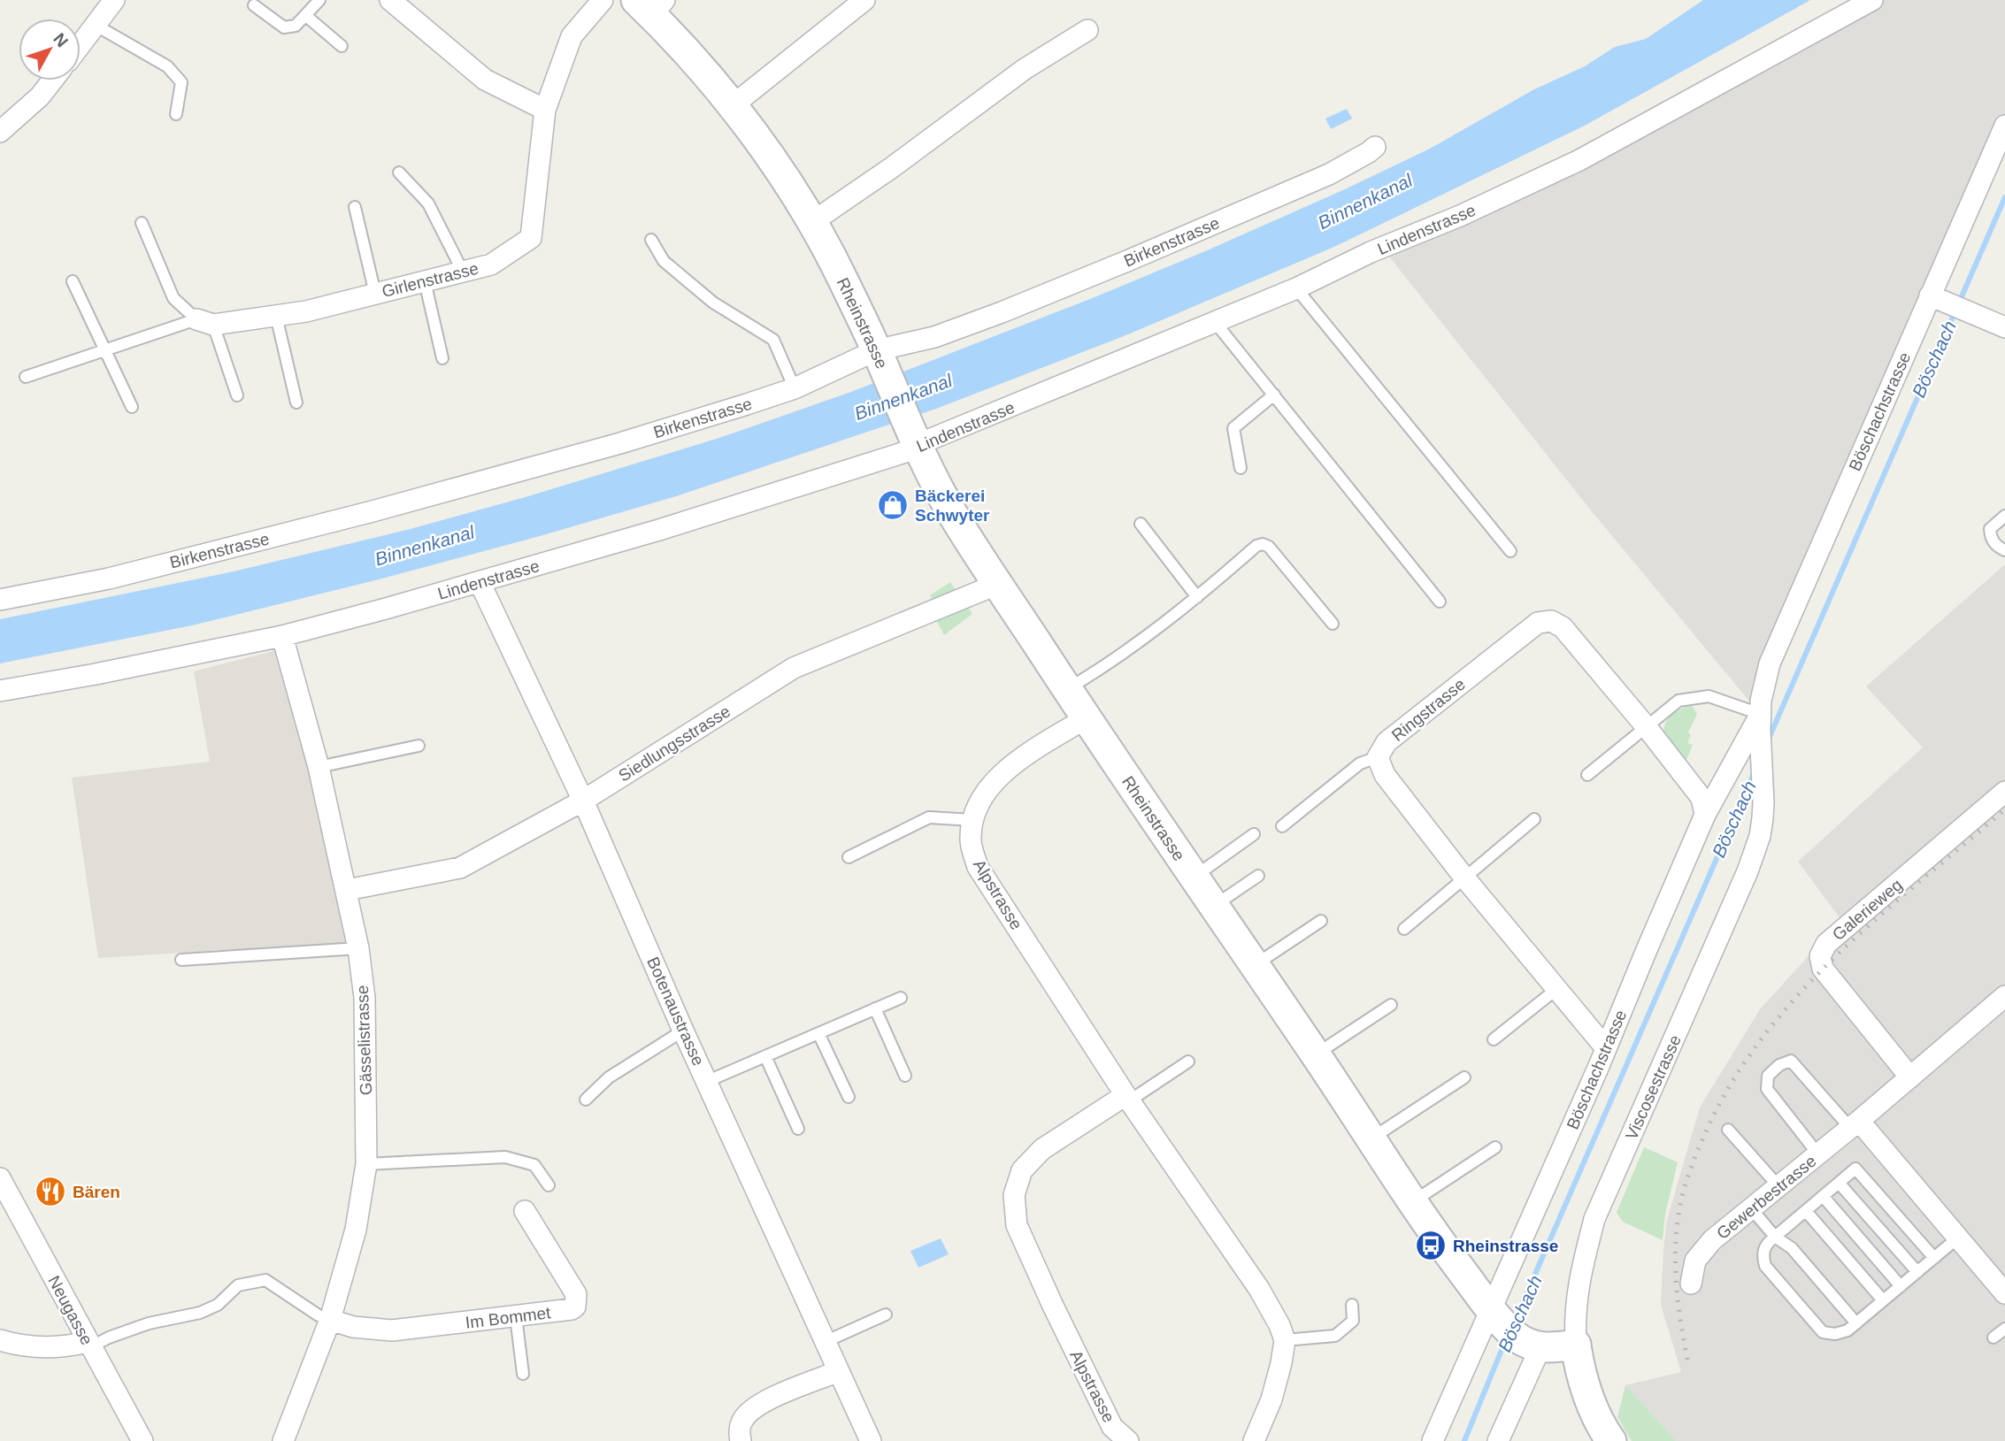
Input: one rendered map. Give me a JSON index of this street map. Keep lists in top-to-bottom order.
{
  "streets": {
    "street": [
      "Lindenstrasse",
      "Birkenstrasse",
      "Girlenstrasse",
      "Rheinstrasse",
      "Böschachstrasse",
      "Ringstrasse",
      "Siedlungsstrasse",
      "Alpstrasse",
      "Galerieweg",
      "Botenaustrasse",
      "Gässelistrasse",
      "Viscosestrasse",
      "Gewerbestrasse",
      "Neugasse",
      "Im Bommet"
    ]
  },
  "crossings": [
    ["Lindenstrasse", "Rheinstrasse"],
    ["Lindenstrasse", "Botenaustrasse"],
    ["Lindenstrasse", "Gässelistrasse"],
    ["Birkenstrasse", "Rheinstrasse"],
    ["Rheinstrasse", "Böschachstrasse"],
    ["Rheinstrasse", "Siedlungsstrasse"],
    ["Rheinstrasse", "Alpstrasse"],
    ["Böschachstrasse", "Ringstrasse"],
    ["Böschachstrasse", "Viscosestrasse"],
    ["Siedlungsstrasse", "Botenaustrasse"],
    ["Siedlungsstrasse", "Gässelistrasse"],
    ["Galerieweg", "Gewerbestrasse"],
    ["Gässelistrasse", "Im Bommet"]
  ],
  "water": ["Binnenkanal", "Böschach"],
  "places": {
    "shop": ["Bäckerei Schwyter"],
    "restaurant": ["Bären"],
    "bus stop": ["Rheinstrasse"]
  },
  "north": "top right"
}
